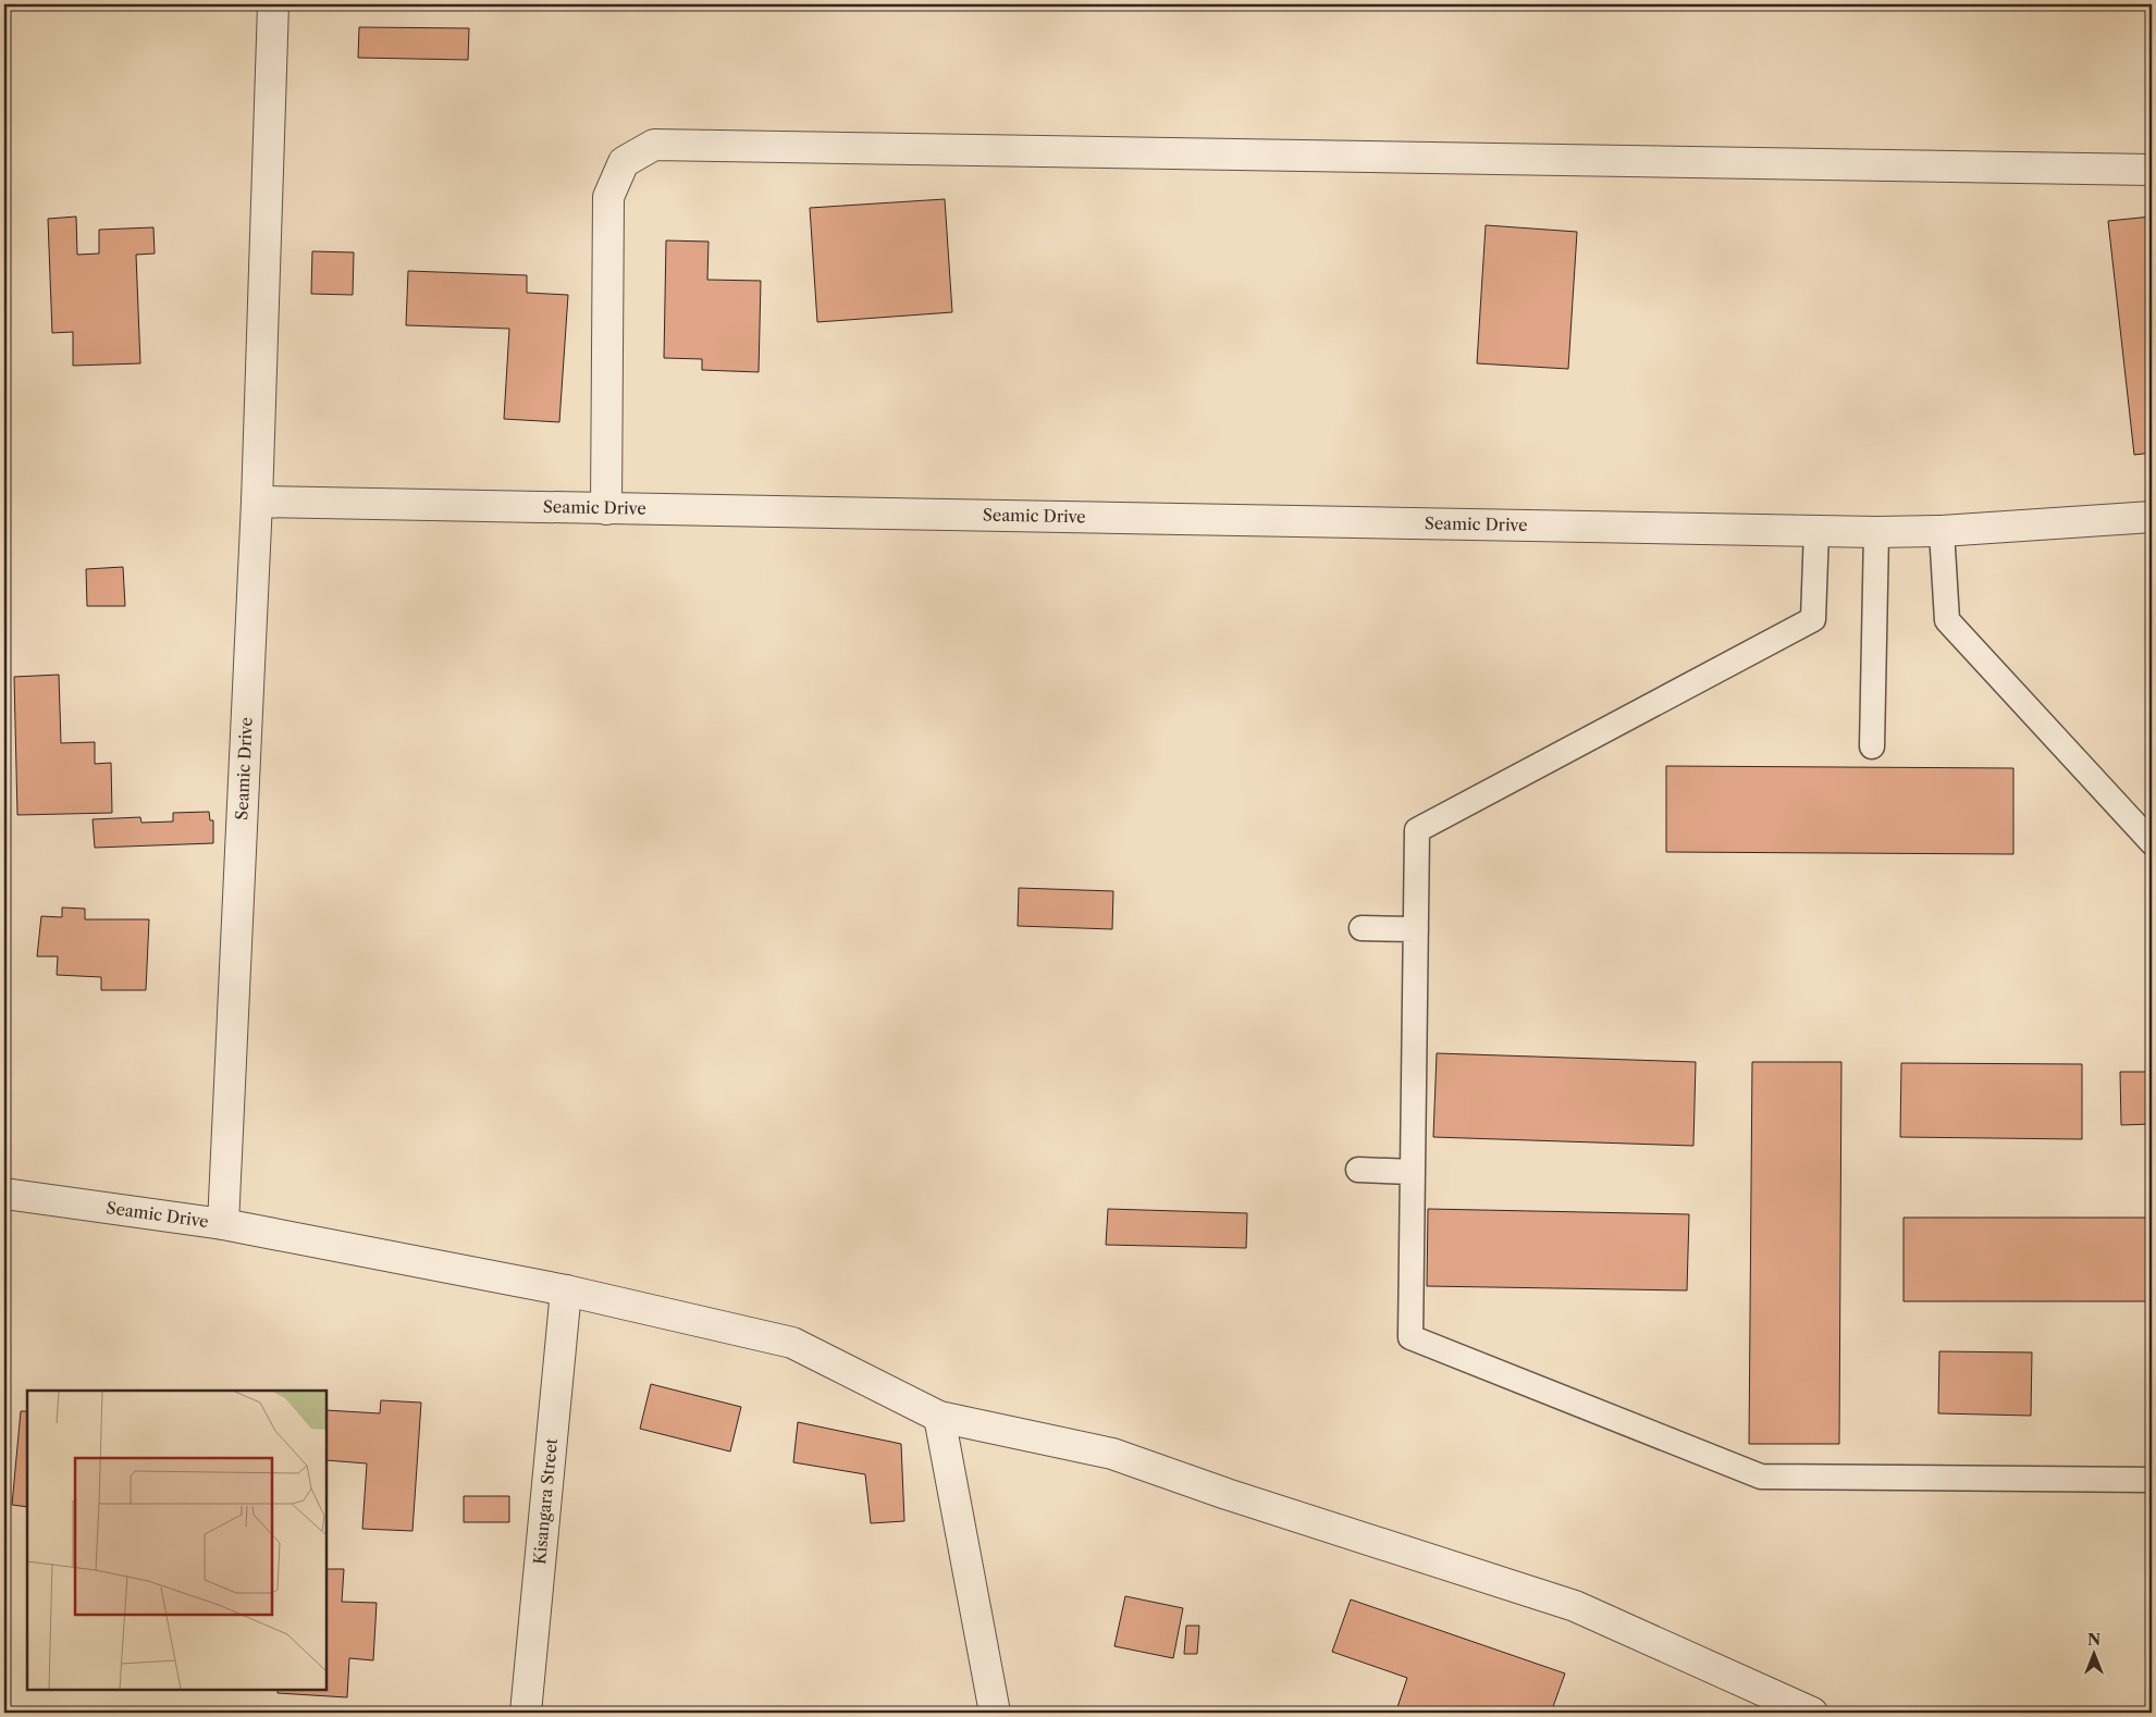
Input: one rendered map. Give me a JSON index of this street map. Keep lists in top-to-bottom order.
{
  "streets": {
    "street": ["Seamic Drive", "Kisangara Street"]
  },
  "north": "top"
}
